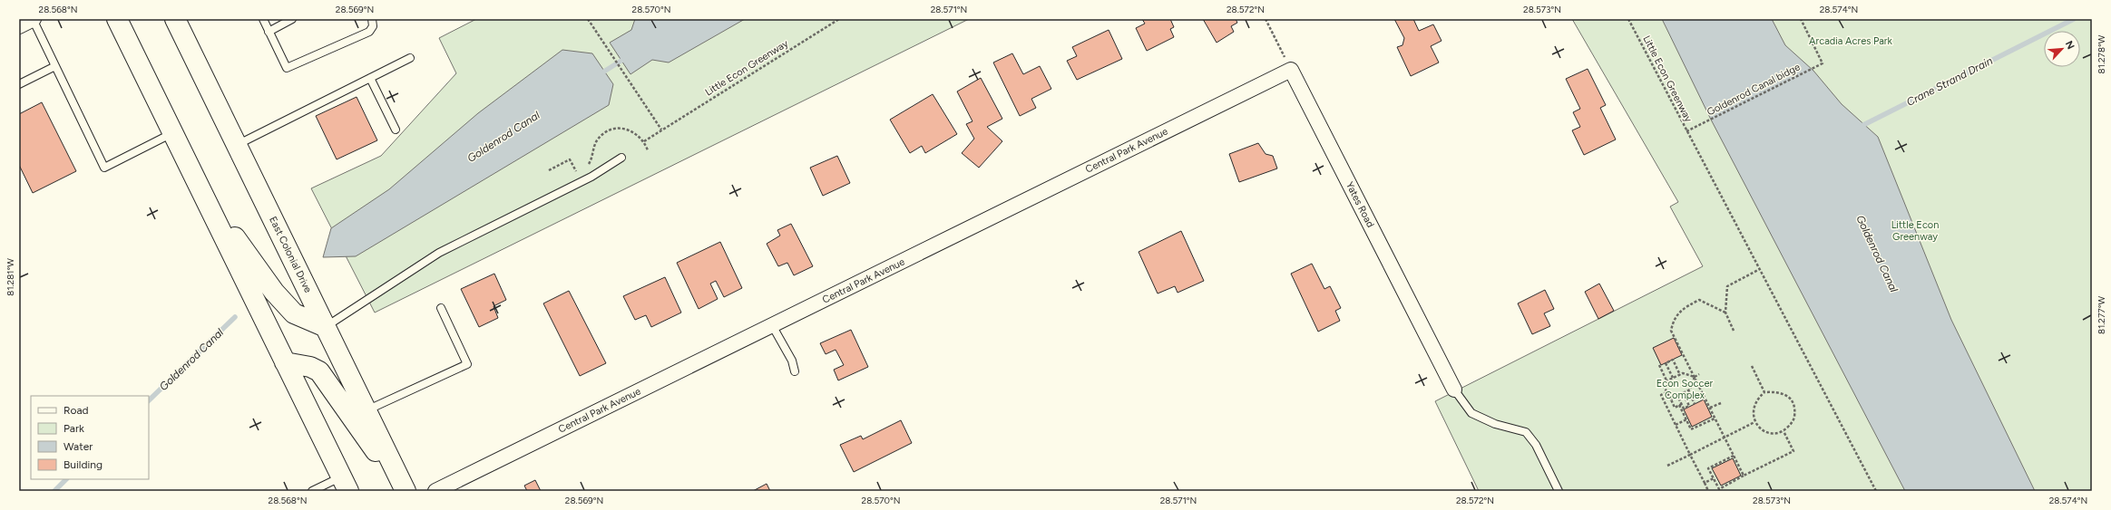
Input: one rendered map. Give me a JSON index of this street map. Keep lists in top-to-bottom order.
{
  "streets": {
    "highway": ["East Colonial Drive"],
    "street": ["Central Park Avenue", "Yates Road"],
    "path": ["Little Econ Greenway", "Goldenrod Canal bidge"]
  },
  "crossings": [
    ["Little Econ Greenway", "Goldenrod Canal bidge"],
    ["Central Park Avenue", "Yates Road"]
  ],
  "water": ["Crane Strand Drain", "Goldenrod Canal"],
  "parks": ["Arcadia Acres Park", "Little Econ Greenway", "Econ Soccer Complex"],
  "legend": [
    "Road",
    "Park",
    "Water",
    "Building"
  ],
  "north": "top right",
  "coordinates": [
    "28.568°N",
    "28.569°N",
    "28.570°N",
    "28.571°N",
    "28.572°N",
    "28.573°N",
    "28.574°N",
    "81.278°W",
    "81.281°W",
    "81.277°W"
  ]
}
